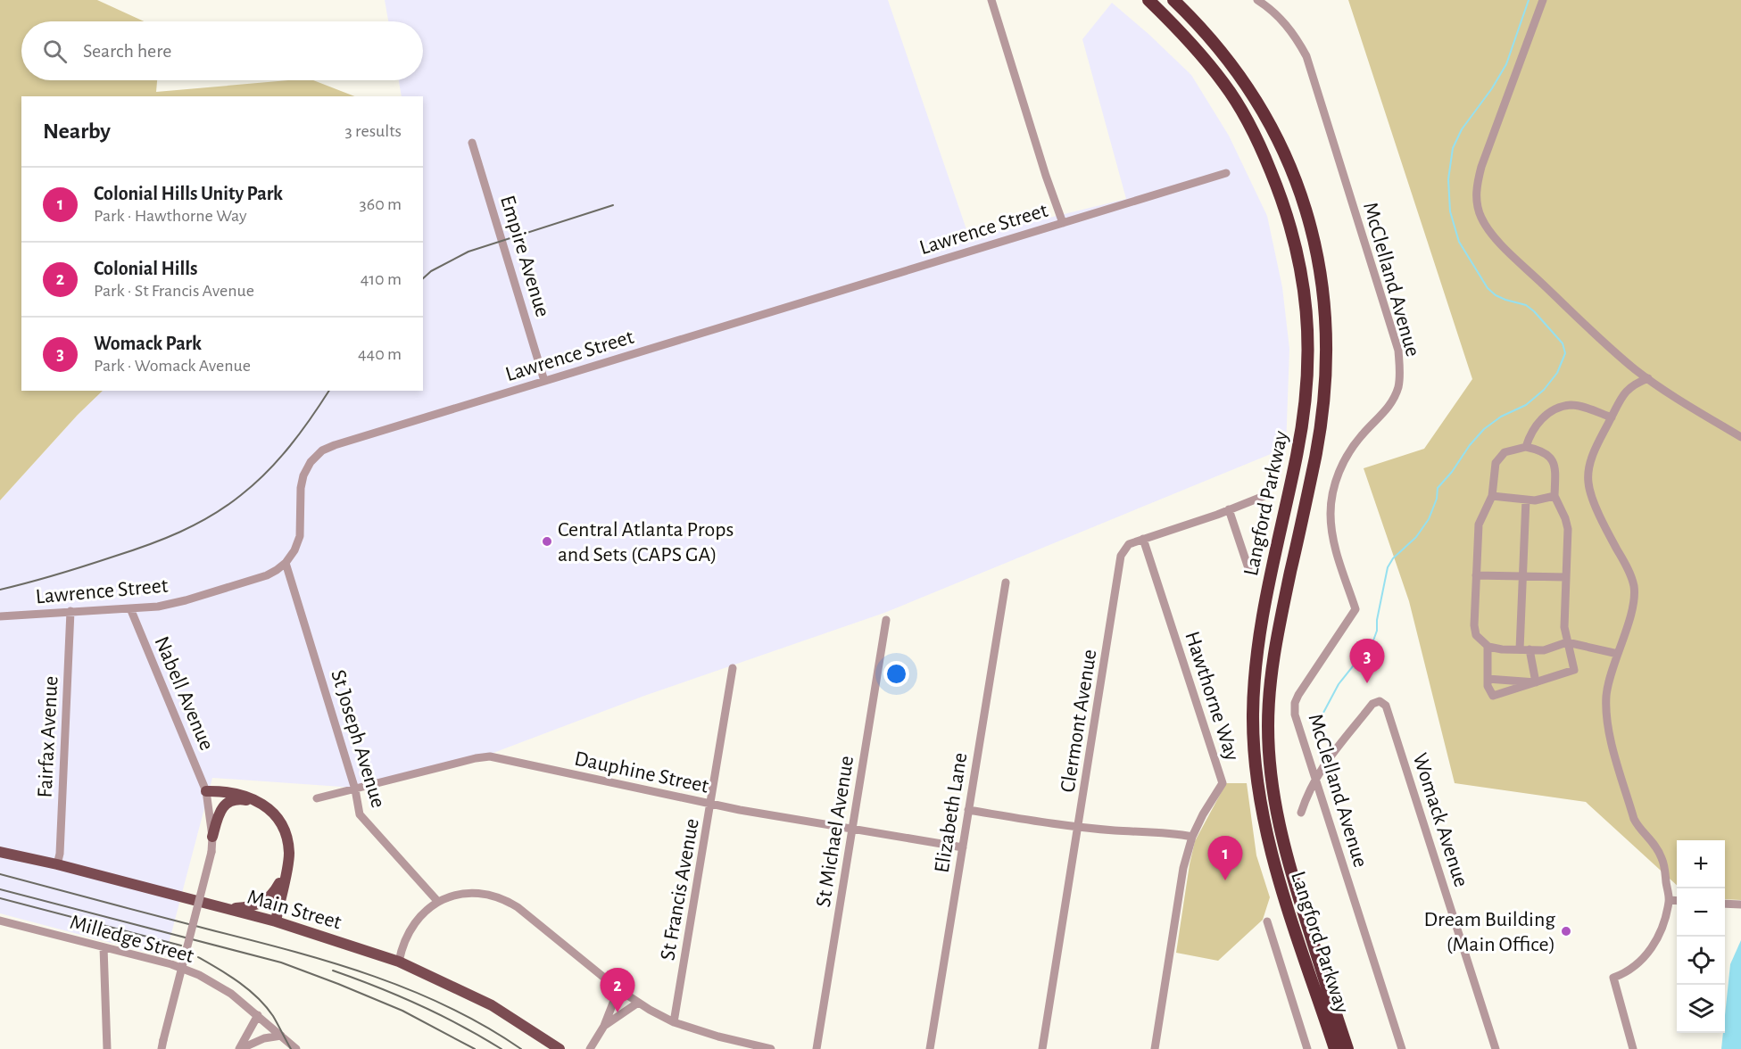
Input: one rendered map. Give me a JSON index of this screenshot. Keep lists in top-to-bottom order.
{
  "streets": {
    "highway": ["Langford Parkway"],
    "main road": ["Main Street"],
    "street": [
      "Lawrence Street",
      "Empire Avenue",
      "McClelland Avenue",
      "Nabell Avenue",
      "Hawthorne Way",
      "Clermont Avenue",
      "Fairfax Avenue",
      "St Joseph Avenue",
      "Dauphine Street",
      "Elizabeth Lane",
      "Womack Avenue",
      "St Michael Avenue",
      "St Francis Avenue",
      "Milledge Street"
    ]
  },
  "crossings": [
    ["Lawrence Street", "Empire Avenue"],
    ["Lawrence Street", "Nabell Avenue"],
    ["Lawrence Street", "Fairfax Avenue"],
    ["Lawrence Street", "St Joseph Avenue"],
    ["McClelland Avenue", "Womack Avenue"],
    ["Hawthorne Way", "Clermont Avenue"],
    ["Fairfax Avenue", "Main Street"],
    ["St Joseph Avenue", "Dauphine Street"],
    ["Dauphine Street", "Elizabeth Lane"],
    ["Dauphine Street", "St Michael Avenue"],
    ["Dauphine Street", "St Francis Avenue"]
  ],
  "places": ["Central Atlanta Props and Sets (CAPS GA)", "Dream Building (Main Office)"],
  "page": {
    "search": "Search here",
    "heading": ["Nearby", "3 results"],
    "list": [
      {
        "mark": "1",
        "name": "Colonial Hills Unity Park",
        "note": "Park · Hawthorne Way",
        "value": "360 m"
      },
      {
        "mark": "2",
        "name": "Colonial Hills",
        "note": "Park · St Francis Avenue",
        "value": "410 m"
      },
      {
        "mark": "3",
        "name": "Womack Park",
        "note": "Park · Womack Avenue",
        "value": "440 m"
      }
    ],
    "pins": ["3", "1", "2"],
    "map_buttons": ["+", "−"]
  }
}
